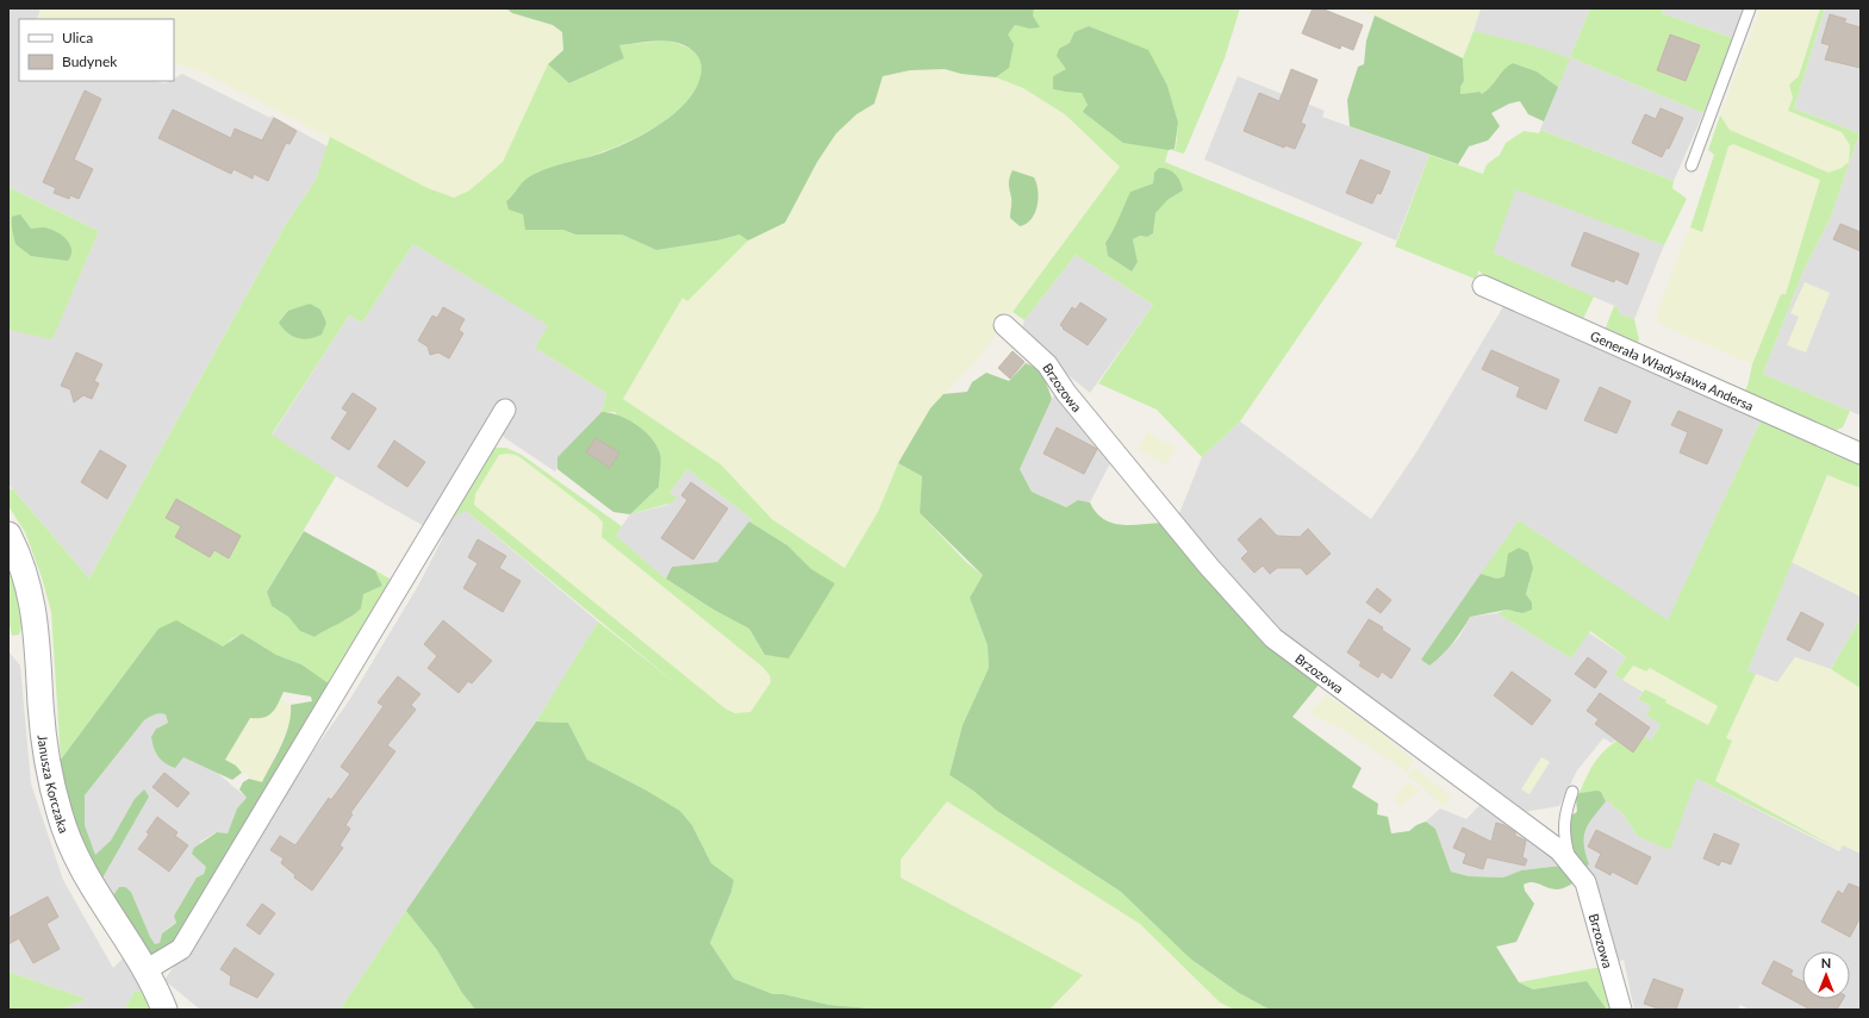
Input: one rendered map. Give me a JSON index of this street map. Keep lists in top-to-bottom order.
{
  "streets": {
    "street": ["Generała Władysława Andersa", "Brzozowa", "Janusza Korczaka"]
  },
  "legend": ["Ulica", "Budynek"],
  "north": "top"
}
